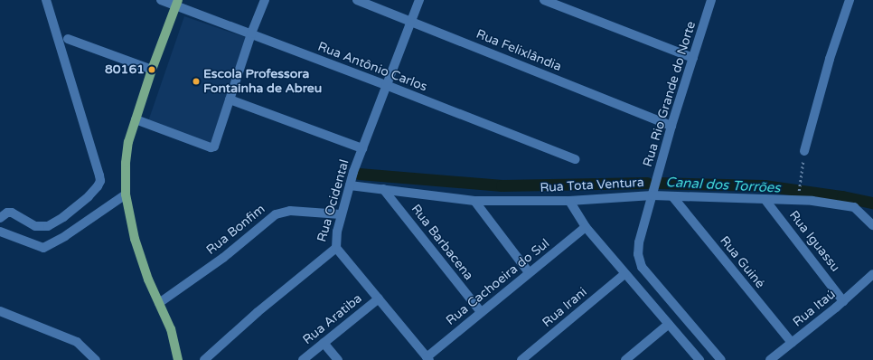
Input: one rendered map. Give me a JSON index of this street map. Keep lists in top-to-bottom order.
{
  "streets": {
    "street": [
      "Rua Felixlândia",
      "Rua Antônio Carlos",
      "Rua Rio Grande do Norte",
      "Rua Tota Ventura",
      "Rua Ocidental",
      "Rua Bonfim",
      "Rua Iguassu",
      "Rua Barbacena",
      "Rua Guiné",
      "Rua Cachoeira do Sul",
      "Rua Irani",
      "Rua Itaú",
      "Rua Aratiba"
    ]
  },
  "crossings": [
    ["Rua Felixlândia", "Rua Rio Grande do Norte"],
    ["Rua Felixlândia", "Rua Ocidental"],
    ["Rua Antônio Carlos", "Rua Ocidental"],
    ["Rua Rio Grande do Norte", "Rua Tota Ventura"],
    ["Rua Tota Ventura", "Rua Ocidental"],
    ["Rua Tota Ventura", "Rua Iguassu"],
    ["Rua Tota Ventura", "Rua Barbacena"],
    ["Rua Tota Ventura", "Rua Guiné"],
    ["Rua Ocidental", "Rua Bonfim"],
    ["Rua Iguassu", "Rua Itaú"],
    ["Rua Barbacena", "Rua Cachoeira do Sul"],
    ["Rua Guiné", "Rua Itaú"]
  ],
  "water": ["Canal dos Torrões"],
  "places": ["80161", "Escola Professora Fontainha de Abreu"]
}
